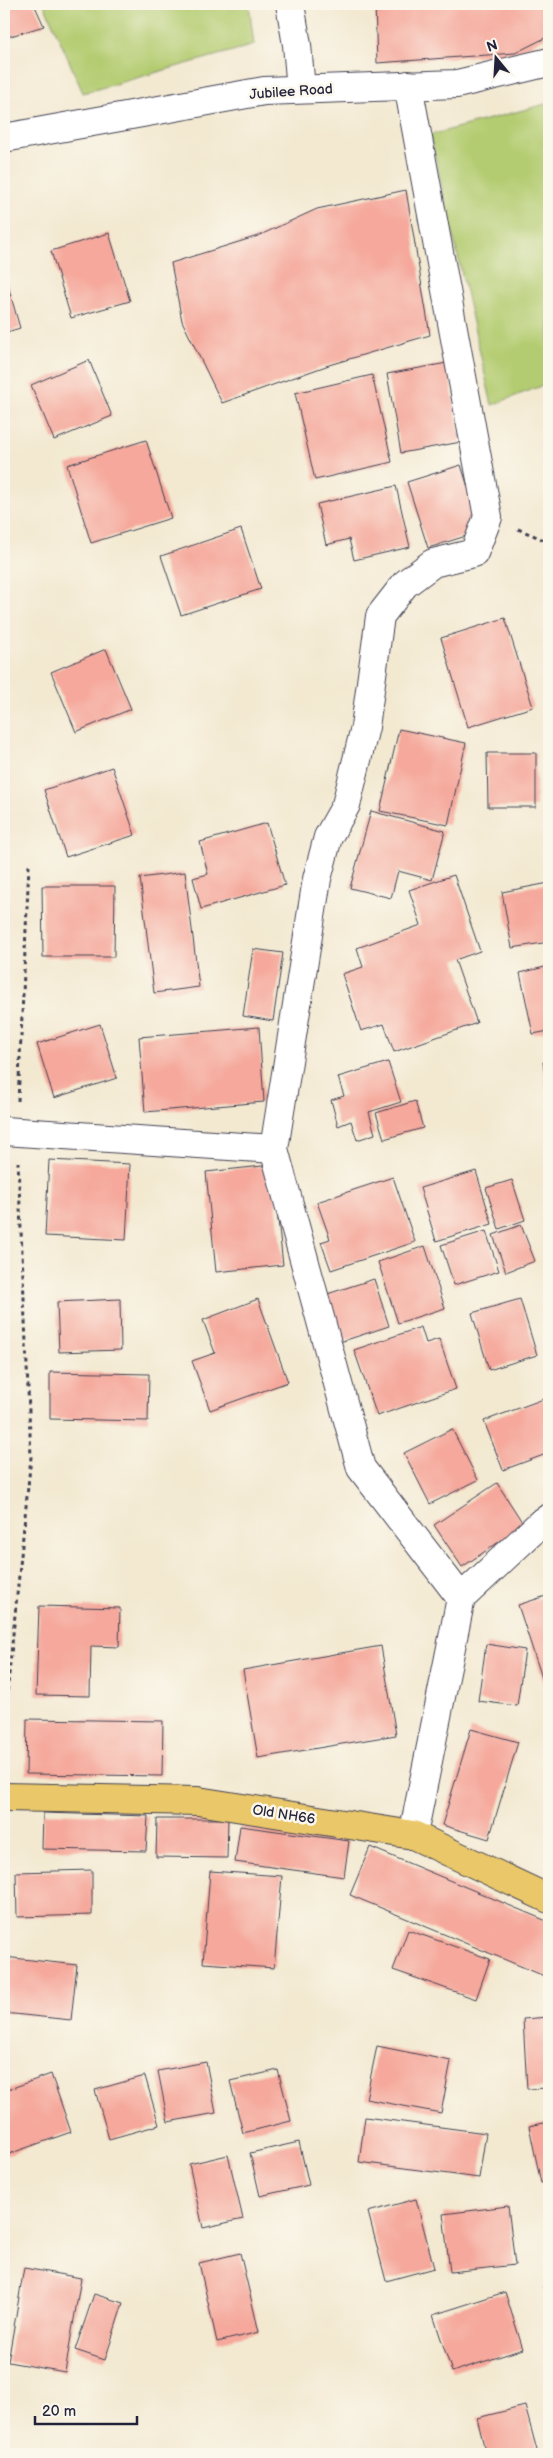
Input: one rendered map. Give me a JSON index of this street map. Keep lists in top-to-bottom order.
{
  "streets": {
    "main road": ["Old NH66"],
    "street": ["Jubilee Road"]
  },
  "scale_bar": "20 m",
  "north": "top"
}
